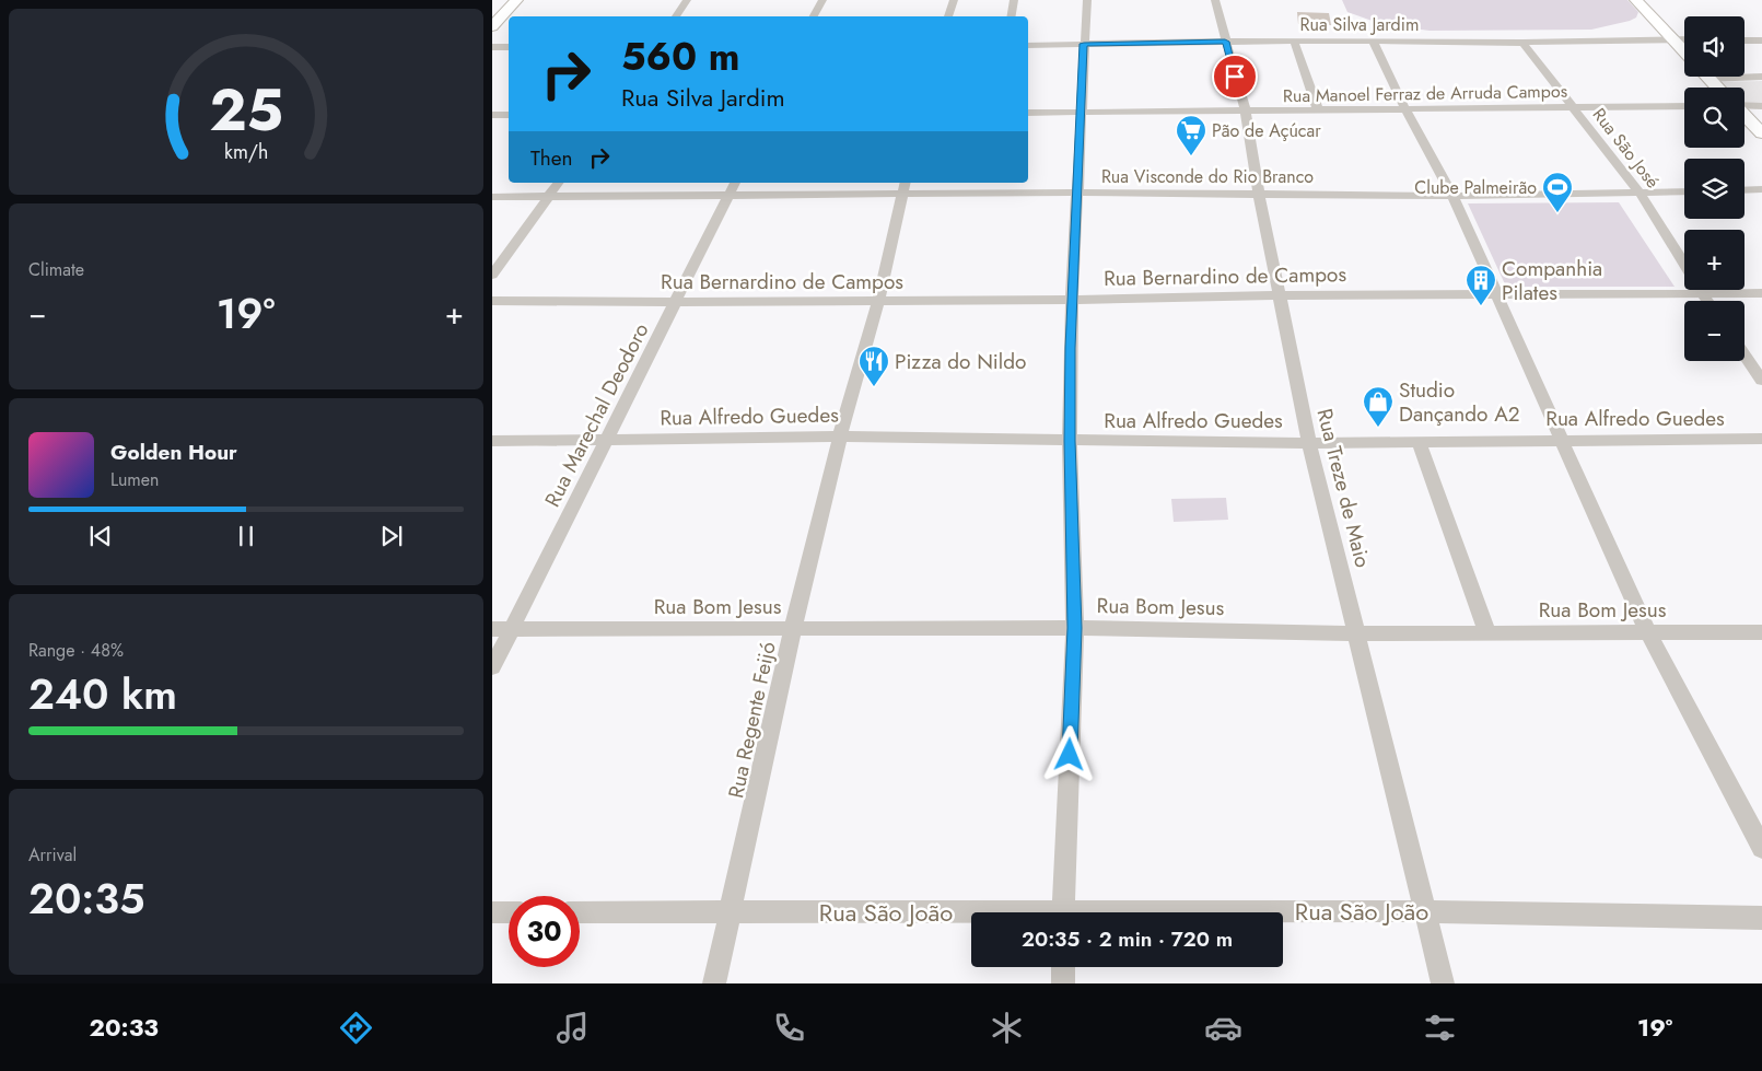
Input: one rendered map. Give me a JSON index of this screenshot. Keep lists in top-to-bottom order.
{
  "streets": {
    "street": [
      "Rua Silva Jardim",
      "Rua Manoel Ferraz de Arruda Campos",
      "Rua São José",
      "Rua Visconde do Rio Branco",
      "Rua Bernardino de Campos",
      "Rua Marechal Deodoro",
      "Rua Alfredo Guedes",
      "Rua Treze de Maio",
      "Rua Bom Jesus",
      "Rua Regente Feijó",
      "Rua São João"
    ]
  },
  "crossings": [
    ["Rua Silva Jardim", "Rua São José"],
    ["Rua Silva Jardim", "Rua Treze de Maio"],
    ["Rua Manoel Ferraz de Arruda Campos", "Rua São José"],
    ["Rua Manoel Ferraz de Arruda Campos", "Rua Treze de Maio"],
    ["Rua São José", "Rua Visconde do Rio Branco"],
    ["Rua São José", "Rua Bernardino de Campos"],
    ["Rua Visconde do Rio Branco", "Rua Marechal Deodoro"],
    ["Rua Visconde do Rio Branco", "Rua Treze de Maio"],
    ["Rua Visconde do Rio Branco", "Rua Regente Feijó"],
    ["Rua Bernardino de Campos", "Rua Marechal Deodoro"],
    ["Rua Bernardino de Campos", "Rua Treze de Maio"],
    ["Rua Bernardino de Campos", "Rua Regente Feijó"],
    ["Rua Marechal Deodoro", "Rua Alfredo Guedes"],
    ["Rua Marechal Deodoro", "Rua Bom Jesus"],
    ["Rua Alfredo Guedes", "Rua Treze de Maio"],
    ["Rua Alfredo Guedes", "Rua Regente Feijó"],
    ["Rua Treze de Maio", "Rua Bom Jesus"],
    ["Rua Treze de Maio", "Rua São João"],
    ["Rua Bom Jesus", "Rua Regente Feijó"],
    ["Rua Regente Feijó", "Rua São João"]
  ],
  "places": {
    "supermarket": ["Pão de Açúcar"],
    "sports": ["Clube Palmeirão"],
    "building": ["Companhia Pilates"],
    "restaurant": ["Pizza do Nildo"],
    "shop": ["Studio Dançando A2"]
  },
  "page": {
    "map_buttons": ["+", "−"],
    "turn": ["560 m", "Rua Silva Jardim"],
    "then": "Then",
    "tile": [
      "Climate",
      ["Range · 48%", "240 km"],
      ["Arrival", "20:35"]
    ],
    "heat": ["−", "19°", "+"],
    "song": ["Golden Hour", "Lumen"],
    "limit": "30",
    "trip": "20:35 · 2 min · 720 m",
    "tabs": ["20:33", "19°"],
    "gauge": ["25", "km/h"]
  }
}
